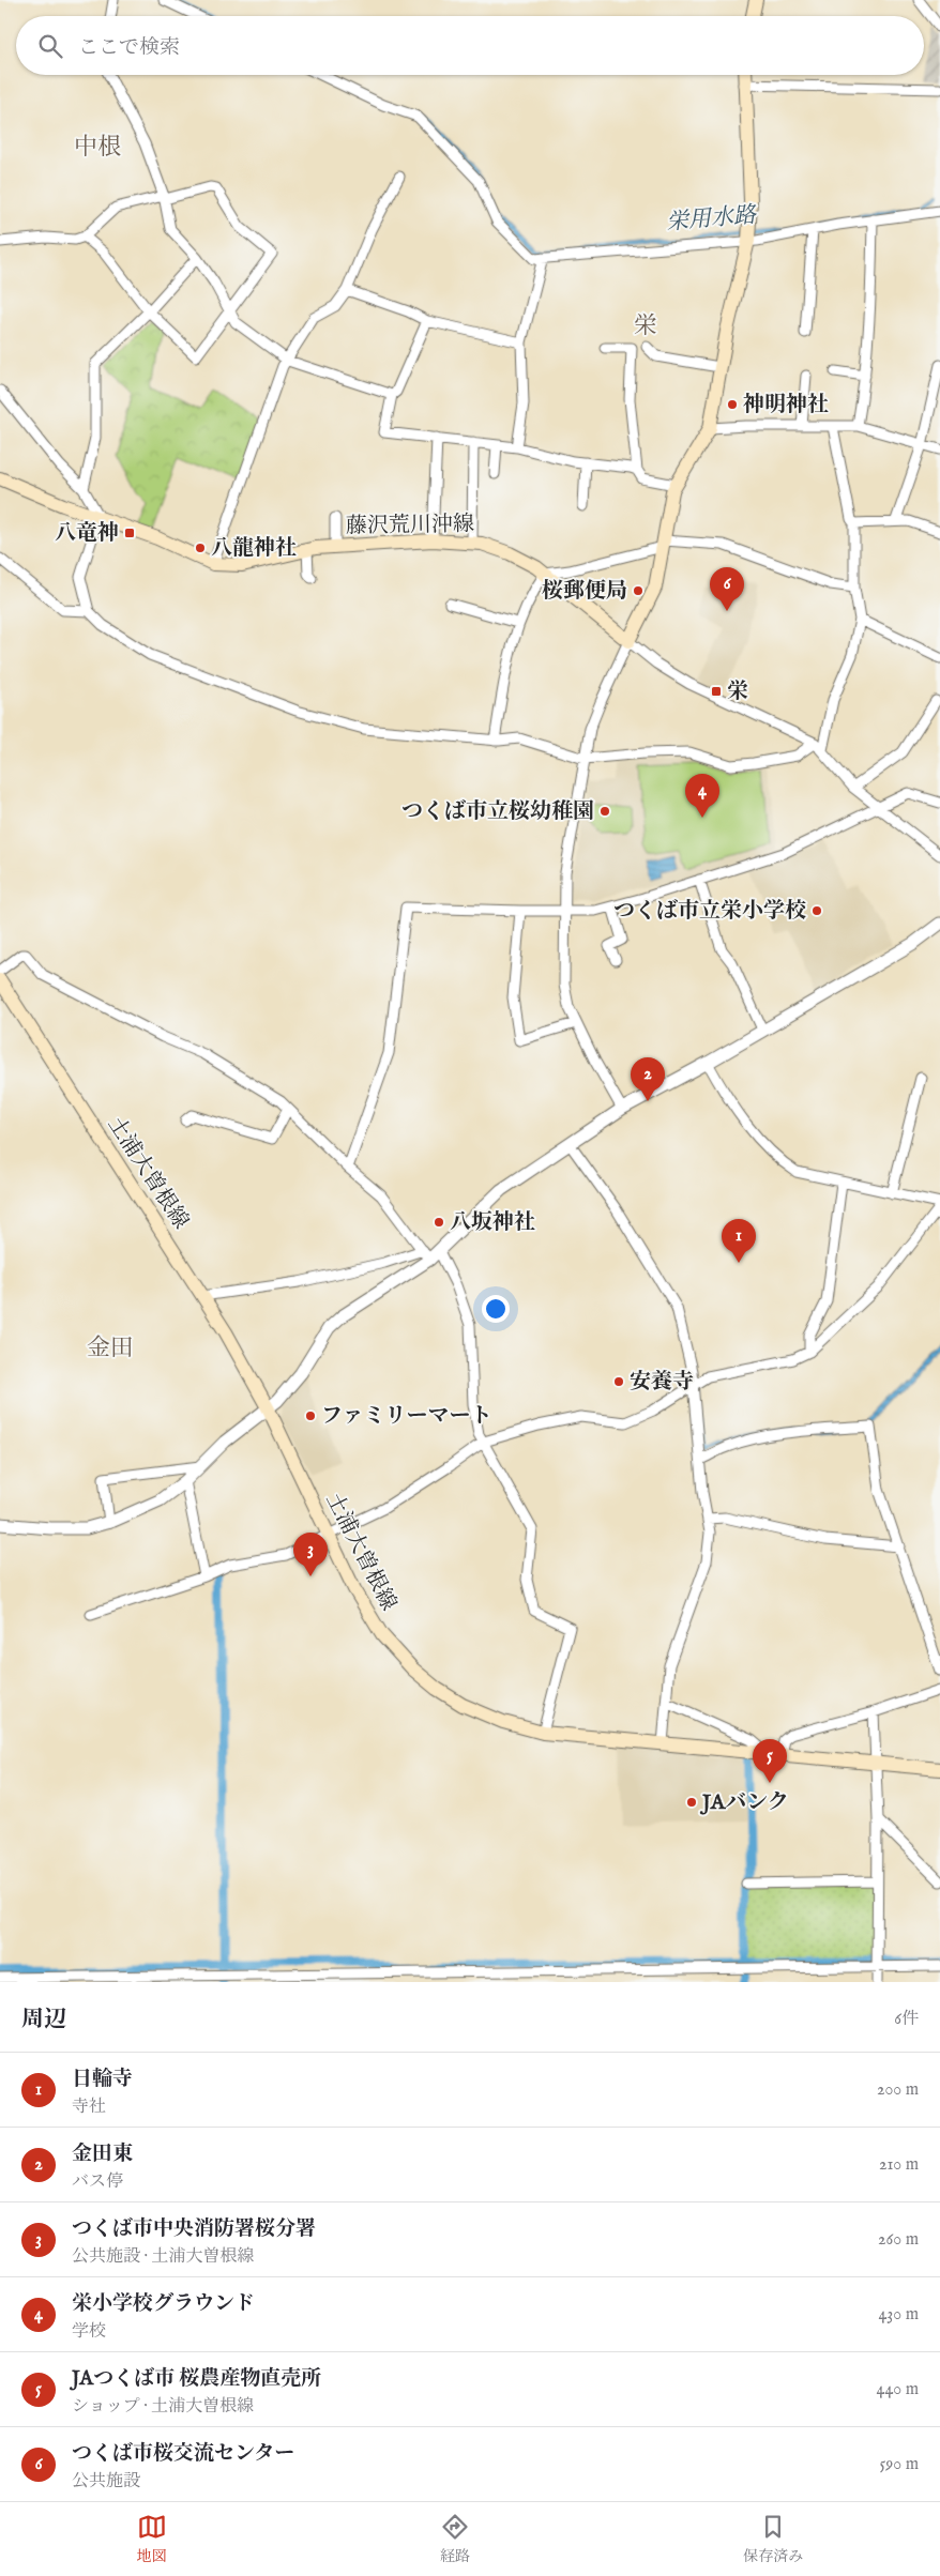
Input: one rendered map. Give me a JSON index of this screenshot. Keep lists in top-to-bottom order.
{
  "streets": {
    "main road": ["藤沢荒川沖線", "土浦大曽根線"]
  },
  "districts": ["中根", "栄", "金田"],
  "water": ["栄用水路"],
  "places": {
    "other": [
      "神明神社",
      "八龍神社",
      "桜郵便局",
      "つくば市立桜幼稚園",
      "つくば市立栄小学校",
      "八坂神社",
      "安養寺",
      "ファミリーマート",
      "JAバンク"
    ],
    "transit": ["八竜神", "栄"]
  },
  "page": {
    "search": "ここで検索",
    "pins": [
      "6",
      "4",
      "2",
      "1",
      "3",
      "5"
    ],
    "heading": ["周辺", "6件"],
    "list": [
      {
        "mark": "1",
        "name": "日輪寺",
        "note": "寺社",
        "value": "200 m"
      },
      {
        "mark": "2",
        "name": "金田東",
        "note": "バス停",
        "value": "210 m"
      },
      {
        "mark": "3",
        "name": "つくば市中央消防署桜分署",
        "note": "公共施設 · 土浦大曽根線",
        "value": "260 m"
      },
      {
        "mark": "4",
        "name": "栄小学校グラウンド",
        "note": "学校",
        "value": "430 m"
      },
      {
        "mark": "5",
        "name": "JAつくば市 桜農産物直売所",
        "note": "ショップ · 土浦大曽根線",
        "value": "440 m"
      },
      {
        "mark": "6",
        "name": "つくば市桜交流センター",
        "note": "公共施設",
        "value": "590 m"
      }
    ],
    "nav": ["地図", "経路", "保存済み"]
  }
}
